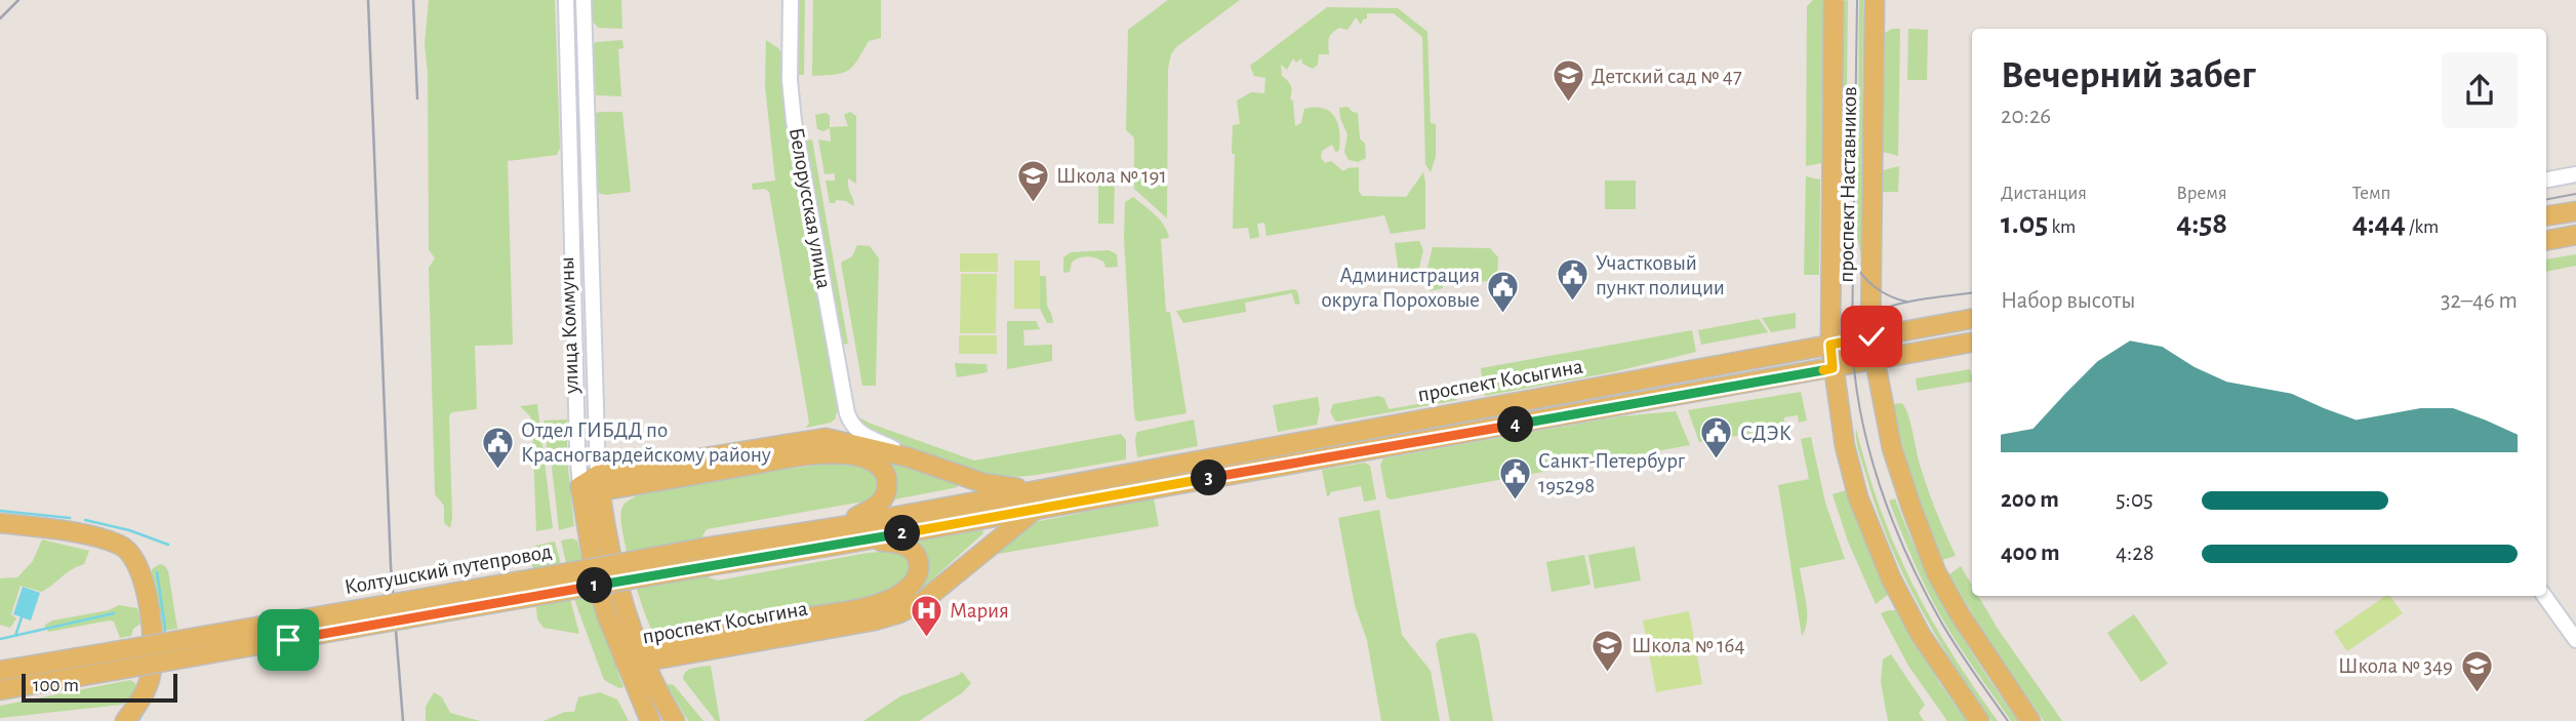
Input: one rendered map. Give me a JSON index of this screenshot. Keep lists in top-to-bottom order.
{
  "streets": {
    "main road": [
      "проспект Наставников",
      "улица Коммуны",
      "проспект Косыгина",
      "Колтушский путепровод"
    ],
    "street": ["Белорусская улица"]
  },
  "crossings": [
    ["проспект Наставников", "проспект Косыгина"],
    ["улица Коммуны", "проспект Косыгина"],
    ["проспект Косыгина", "Колтушский путепровод"]
  ],
  "places": {
    "school or university": [
      "Детский сад № 47",
      "Школа № 191",
      "Школа № 164",
      "Школа № 349"
    ],
    "public building": [
      "Участковый пункт полиции",
      "Администрация округа Пороховые",
      "СДЭК",
      "Отдел ГИБДД по Красногвардейскому району",
      "Санкт-Петербург 195298"
    ],
    "hospital": ["Мария"]
  },
  "scale_bar": "100 m",
  "page": {
    "heading": ["Вечерний забег", "20:26"],
    "stats": [
      ["Дистанция", "1.05 km"],
      ["Время", "4:58"],
      ["Темп", "4:44 /km"]
    ],
    "chart": ["Набор высоты", "32–46 m"],
    "pins": [
      "4",
      "3",
      "2",
      "1"
    ],
    "list": [
      {
        "name": "200 m",
        "note": "5:05"
      },
      {
        "name": "400 m",
        "note": "4:28"
      }
    ],
    "scale": "100 m"
  }
}
